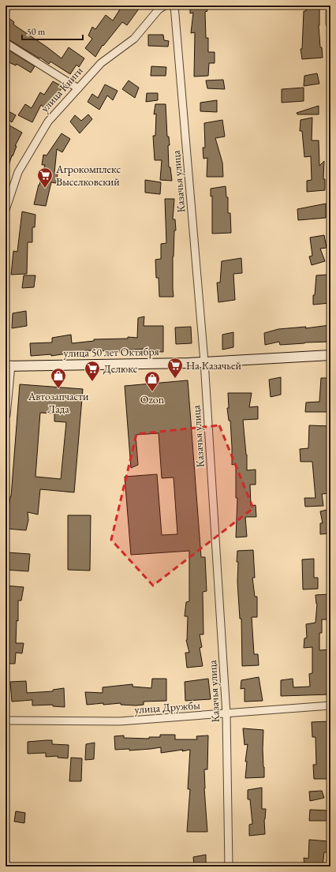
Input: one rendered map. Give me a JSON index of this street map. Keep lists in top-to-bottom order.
{
  "streets": {
    "main road": ["улица 50 лет Октября"],
    "street": ["улица Книги", "Казачья улица", "улица Дружбы"]
  },
  "crossings": [
    ["Казачья улица", "улица 50 лет Октября"],
    ["Казачья улица", "улица Дружбы"]
  ],
  "places": {
    "supermarket": ["Агрокомплекс Выселковский", "На Казачьей", "Делюкс"],
    "shop": ["Автозапчасти Лада", "Ozon"]
  },
  "scale_bar": "50 m"
}
